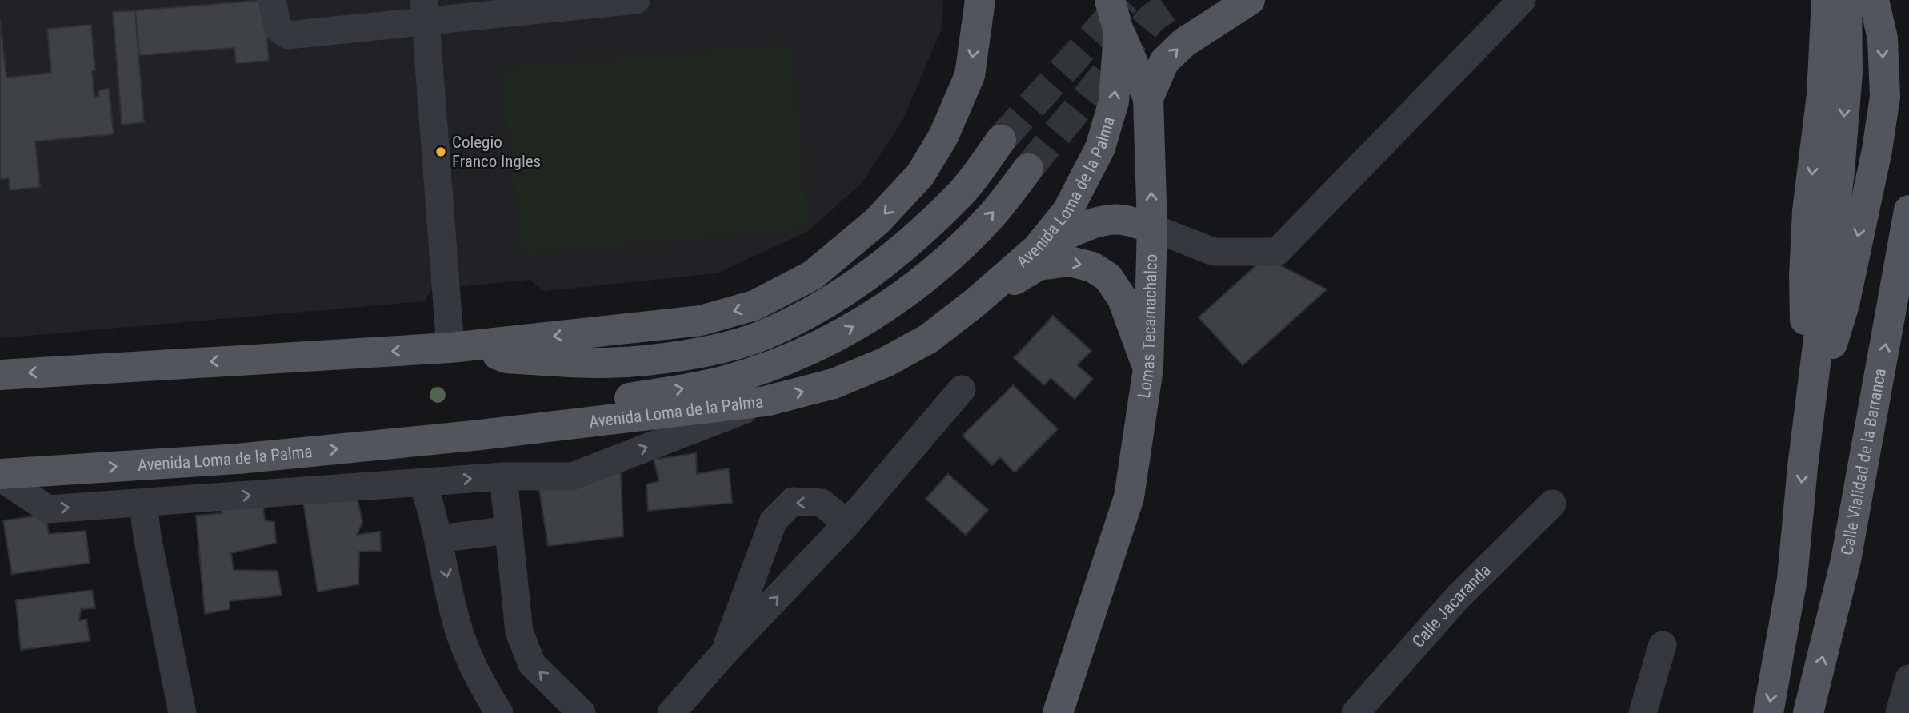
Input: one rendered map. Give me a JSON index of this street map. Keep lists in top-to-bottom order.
{
  "streets": {
    "main road": ["Avenida Loma de la Palma", "Lomas Tecamachalco", "Calle Vialidad de la Barranca"],
    "street": ["Calle Jacaranda"]
  },
  "crossings": [
    ["Avenida Loma de la Palma", "Lomas Tecamachalco"]
  ],
  "places": ["Colegio Franco Ingles"]
}
